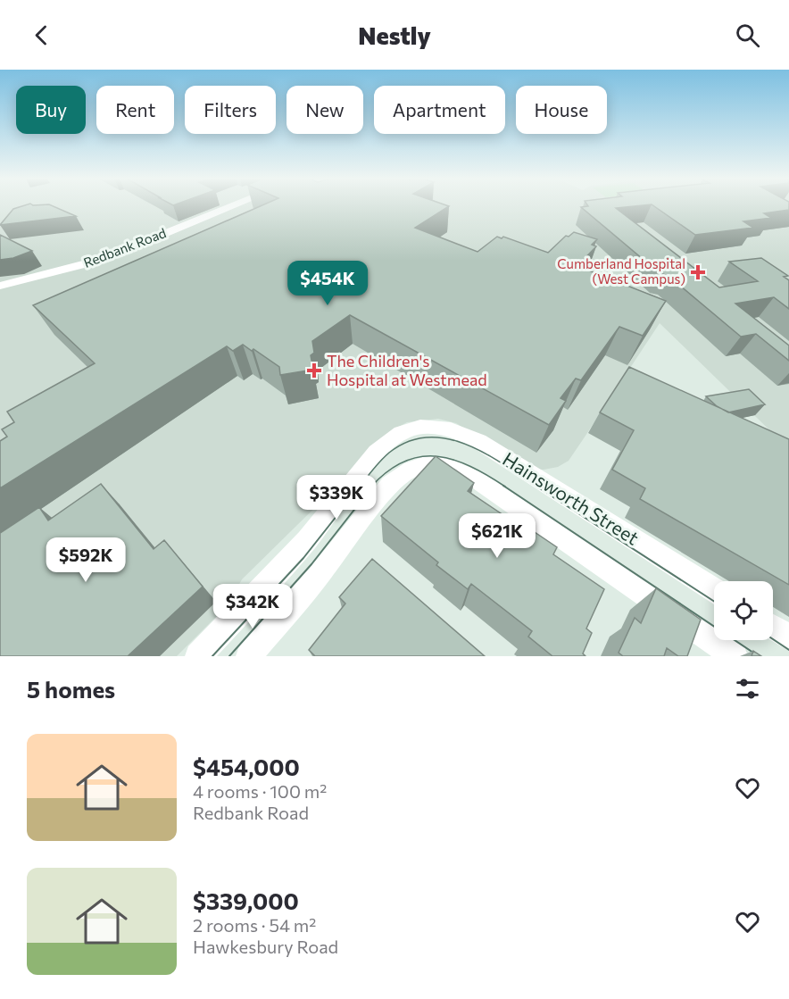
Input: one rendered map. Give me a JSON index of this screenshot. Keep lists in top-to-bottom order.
{
  "streets": {
    "street": ["Redbank Road", "Hainsworth Street"]
  },
  "places": {
    "health": ["Cumberland Hospital (West Campus)", "The Children's Hospital at Westmead"]
  },
  "page": {
    "header": "Nestly",
    "chip": [
      "Buy",
      "Rent",
      "Filters",
      "New",
      "Apartment",
      "House"
    ],
    "price": [
      "$454K",
      "$339K",
      "$621K",
      "$592K",
      "$342K"
    ],
    "heading": "5 homes",
    "list": [
      {
        "name": "$454,000",
        "note": "4 rooms · 100 m² · Redbank Road"
      },
      {
        "name": "$339,000",
        "note": "2 rooms · 54 m² · Hawkesbury Road"
      }
    ]
  }
}
